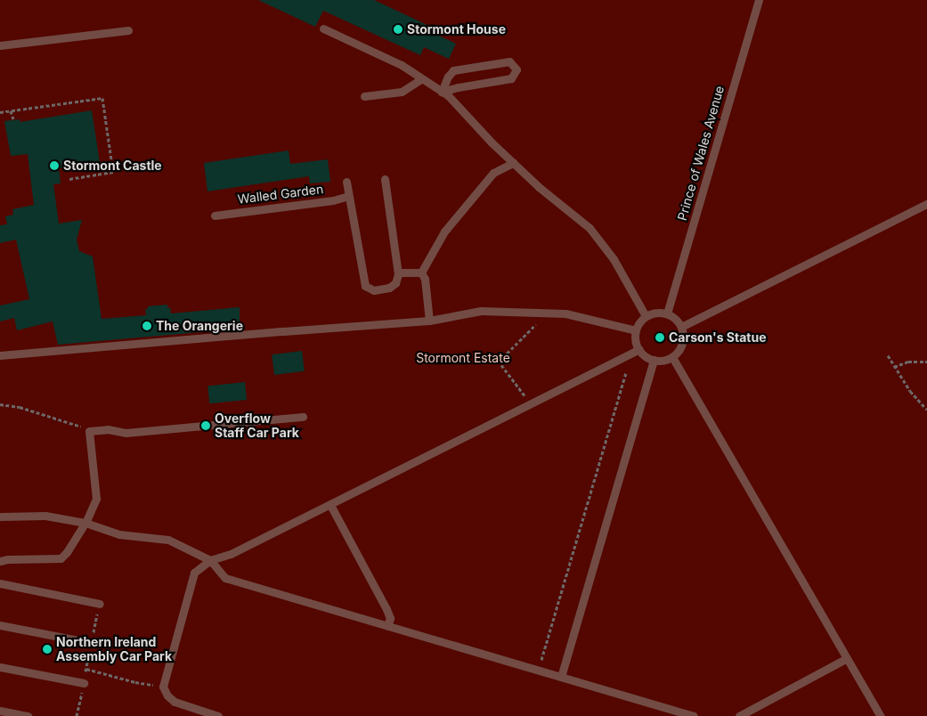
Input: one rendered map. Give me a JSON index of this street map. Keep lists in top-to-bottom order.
{
  "streets": {
    "lane": ["Prince of Wales Avenue", "Walled Garden"]
  },
  "parks": ["Stormont Estate"],
  "places": [
    "Stormont House",
    "Stormont Castle",
    "The Orangerie",
    "Carson's Statue",
    "Overflow Staff Car Park",
    "Northern Ireland Assembly Car Park"
  ]
}
